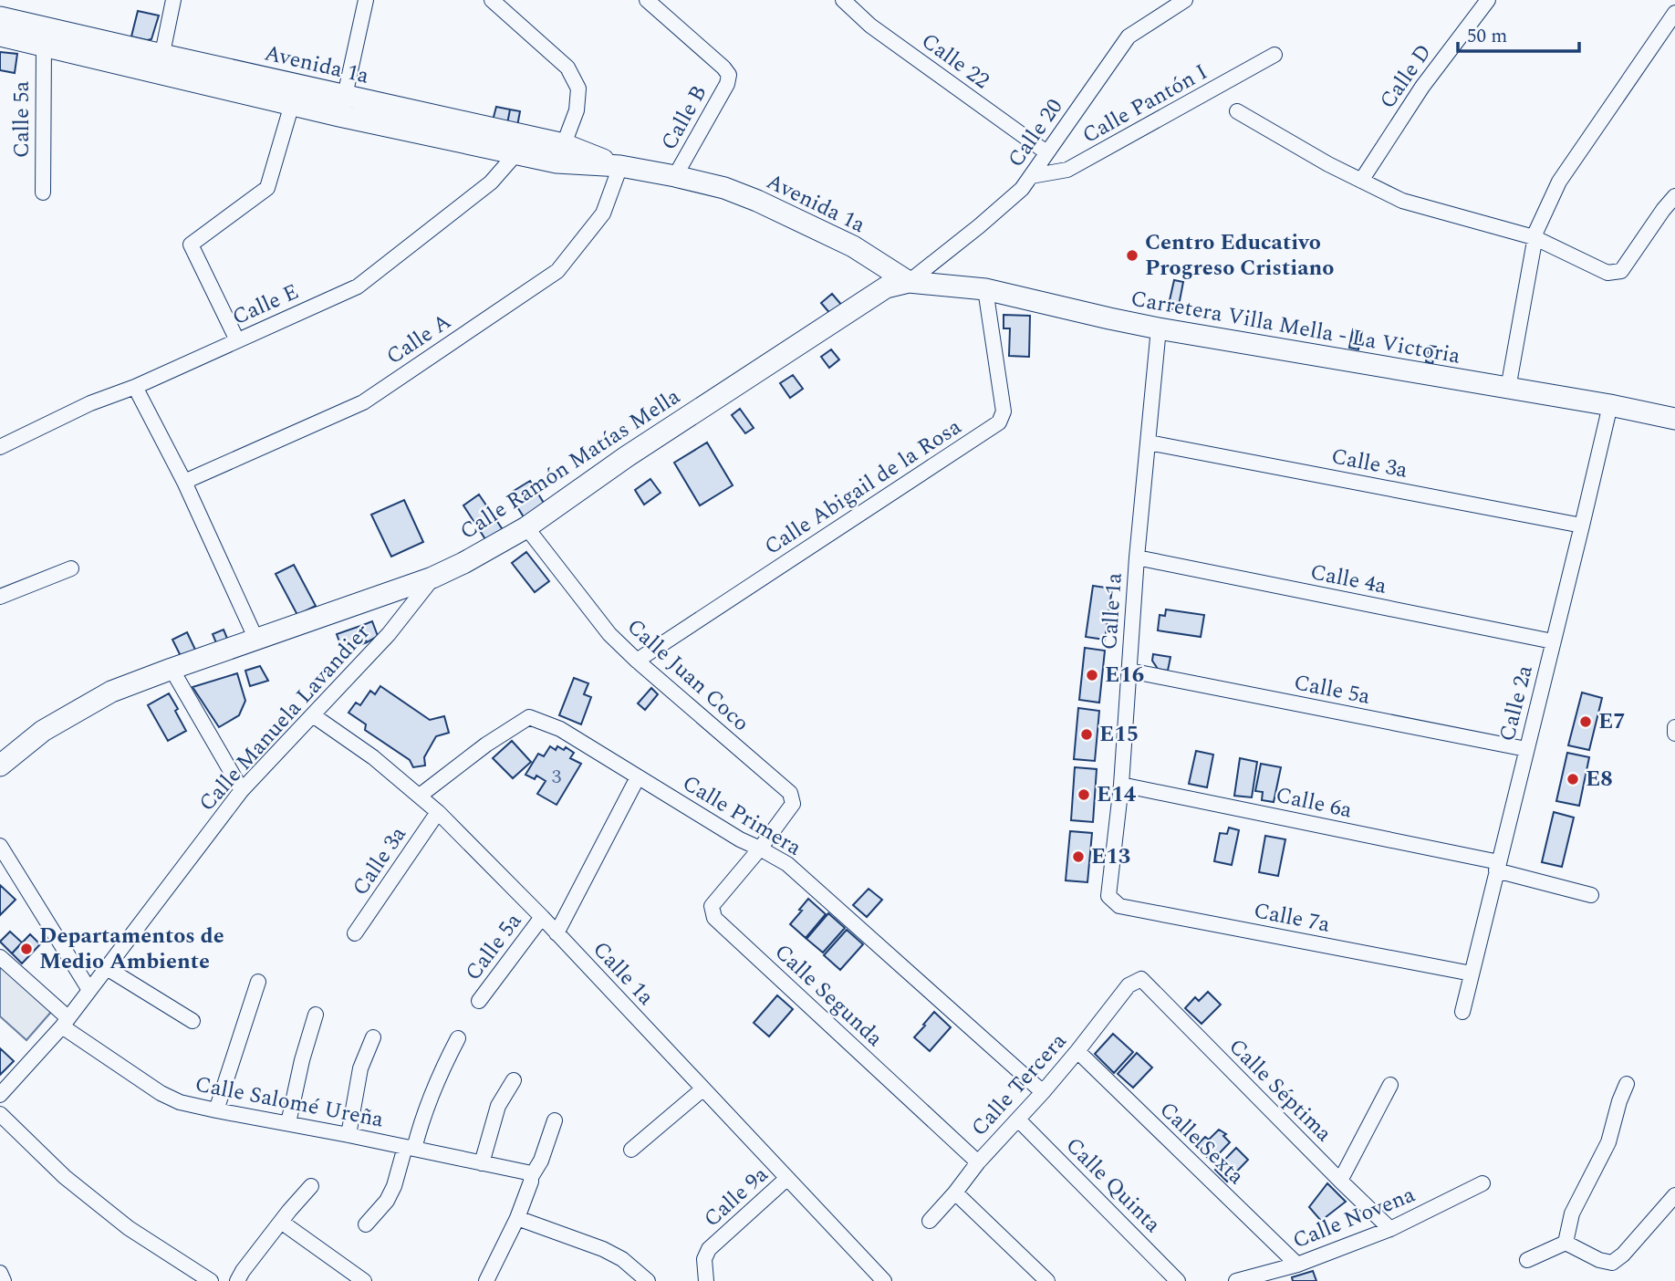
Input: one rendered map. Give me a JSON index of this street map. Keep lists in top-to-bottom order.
{
  "streets": {
    "main road": ["Avenida 1a", "Carretera Villa Mella - La Victoria", "Calle Ramón Matías Mella"],
    "street": [
      "Calle 22",
      "Calle D",
      "Calle Pantón I",
      "Calle B",
      "Calle 5a",
      "Calle 20",
      "Calle E",
      "Calle A",
      "Calle 3a",
      "Calle Abigail de la Rosa",
      "Calle 4a",
      "Calle 1a",
      "Calle Juan Coco",
      "Calle 2a",
      "Calle Manuela Lavandier",
      "Calle 6a",
      "Calle Primera",
      "Calle 7a",
      "Calle Segunda",
      "Calle Tercera",
      "Calle Séptima",
      "Calle Salomé Ureña",
      "Calle Sexta",
      "Calle Quinta",
      "Calle 9a",
      "Calle Novena"
    ]
  },
  "crossings": [
    ["Calle 22", "Calle 20"],
    ["Avenida 1a", "Calle B"],
    ["Avenida 1a", "Calle 5a"],
    ["Avenida 1a", "Calle 20"],
    ["Avenida 1a", "Calle E"],
    ["Avenida 1a", "Carretera Villa Mella - La Victoria"],
    ["Avenida 1a", "Calle A"],
    ["Avenida 1a", "Calle Ramón Matías Mella"],
    ["Calle Pantón I", "Calle 20"],
    ["Calle 5a", "Calle 1a"],
    ["Calle 5a", "Calle 2a"],
    ["Calle 20", "Carretera Villa Mella - La Victoria"],
    ["Calle 20", "Calle Ramón Matías Mella"],
    ["Carretera Villa Mella - La Victoria", "Calle Ramón Matías Mella"],
    ["Carretera Villa Mella - La Victoria", "Calle Abigail de la Rosa"],
    ["Carretera Villa Mella - La Victoria", "Calle 1a"],
    ["Carretera Villa Mella - La Victoria", "Calle 2a"],
    ["Calle 3a", "Calle 1a"],
    ["Calle 3a", "Calle 2a"],
    ["Calle Ramón Matías Mella", "Calle Juan Coco"],
    ["Calle Ramón Matías Mella", "Calle Manuela Lavandier"],
    ["Calle Abigail de la Rosa", "Calle Juan Coco"],
    ["Calle 4a", "Calle 1a"],
    ["Calle 4a", "Calle 2a"],
    ["Calle 1a", "Calle Manuela Lavandier"],
    ["Calle 1a", "Calle 6a"],
    ["Calle 1a", "Calle Primera"],
    ["Calle 1a", "Calle 7a"],
    ["Calle 1a", "Calle 9a"],
    ["Calle Juan Coco", "Calle Primera"],
    ["Calle Juan Coco", "Calle Segunda"],
    ["Calle 2a", "Calle 6a"],
    ["Calle 2a", "Calle 7a"],
    ["Calle Manuela Lavandier", "Calle Salomé Ureña"],
    ["Calle Primera", "Calle Segunda"],
    ["Calle Primera", "Calle Tercera"],
    ["Calle Segunda", "Calle Tercera"],
    ["Calle Tercera", "Calle Séptima"],
    ["Calle Tercera", "Calle Sexta"],
    ["Calle Tercera", "Calle Quinta"],
    ["Calle Séptima", "Calle Novena"],
    ["Calle Sexta", "Calle Novena"]
  ],
  "places": [
    "Centro Educativo Progreso Cristiano",
    "E16",
    "E7",
    "E15",
    "E8",
    "E14",
    "E13",
    "Departamentos de Medio Ambiente"
  ],
  "house_numbers": ["3"],
  "scale_bar": "50 m"
}
